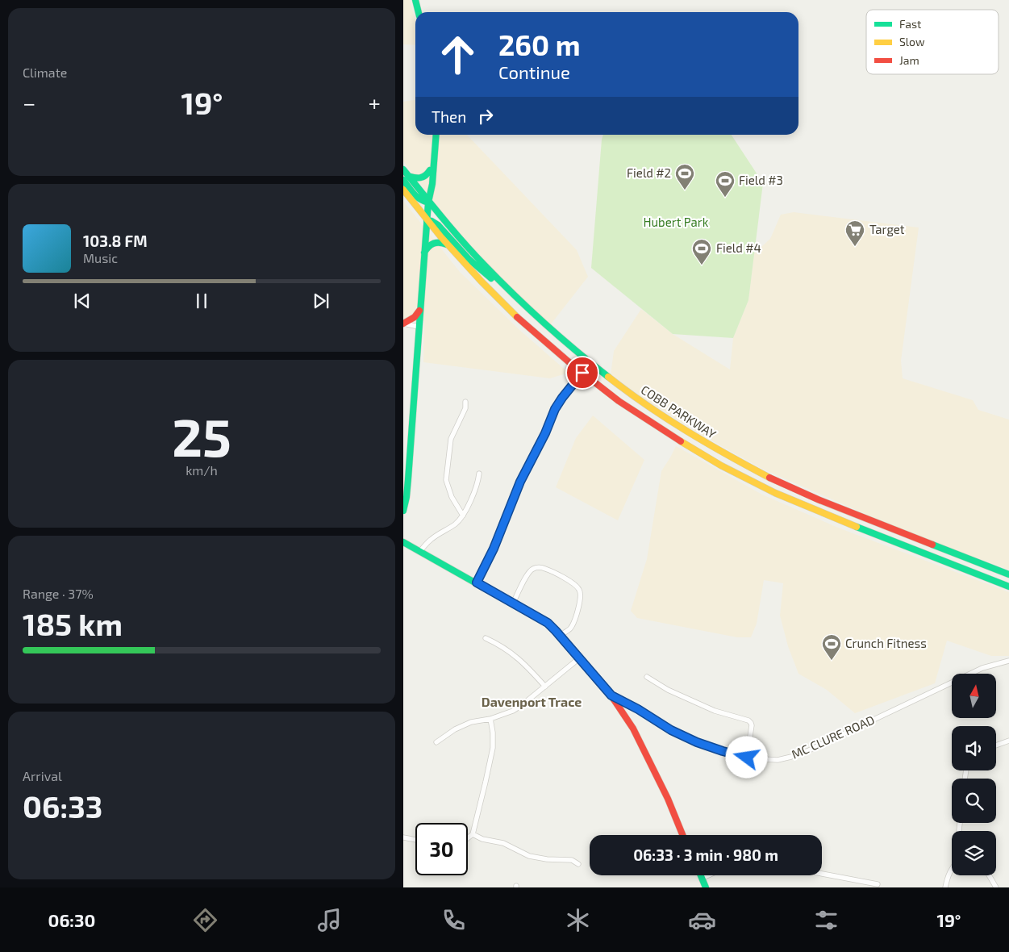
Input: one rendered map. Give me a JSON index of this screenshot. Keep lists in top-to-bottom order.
{
  "streets": {
    "main road": ["COBB PARKWAY"],
    "street": ["MC CLURE ROAD"]
  },
  "districts": ["Davenport Trace"],
  "parks": ["Hubert Park"],
  "places": {
    "sports": [
      "Field #2",
      "Field #3",
      "Field #4",
      "Crunch Fitness"
    ],
    "supermarket": ["Target"]
  },
  "legend": ["Fast", "Slow", "Jam"],
  "north": "top",
  "page": {
    "tile": [
      "Climate",
      ["25", "km/h"],
      ["Range · 37%", "185 km"],
      ["Arrival", "06:33"]
    ],
    "turn": ["260 m", "Continue"],
    "heat": ["−", "19°", "+"],
    "then": "Then",
    "song": ["103.8 FM", "Music"],
    "limit": "30",
    "trip": "06:33 · 3 min · 980 m",
    "tabs": ["06:30", "19°"]
  }
}
